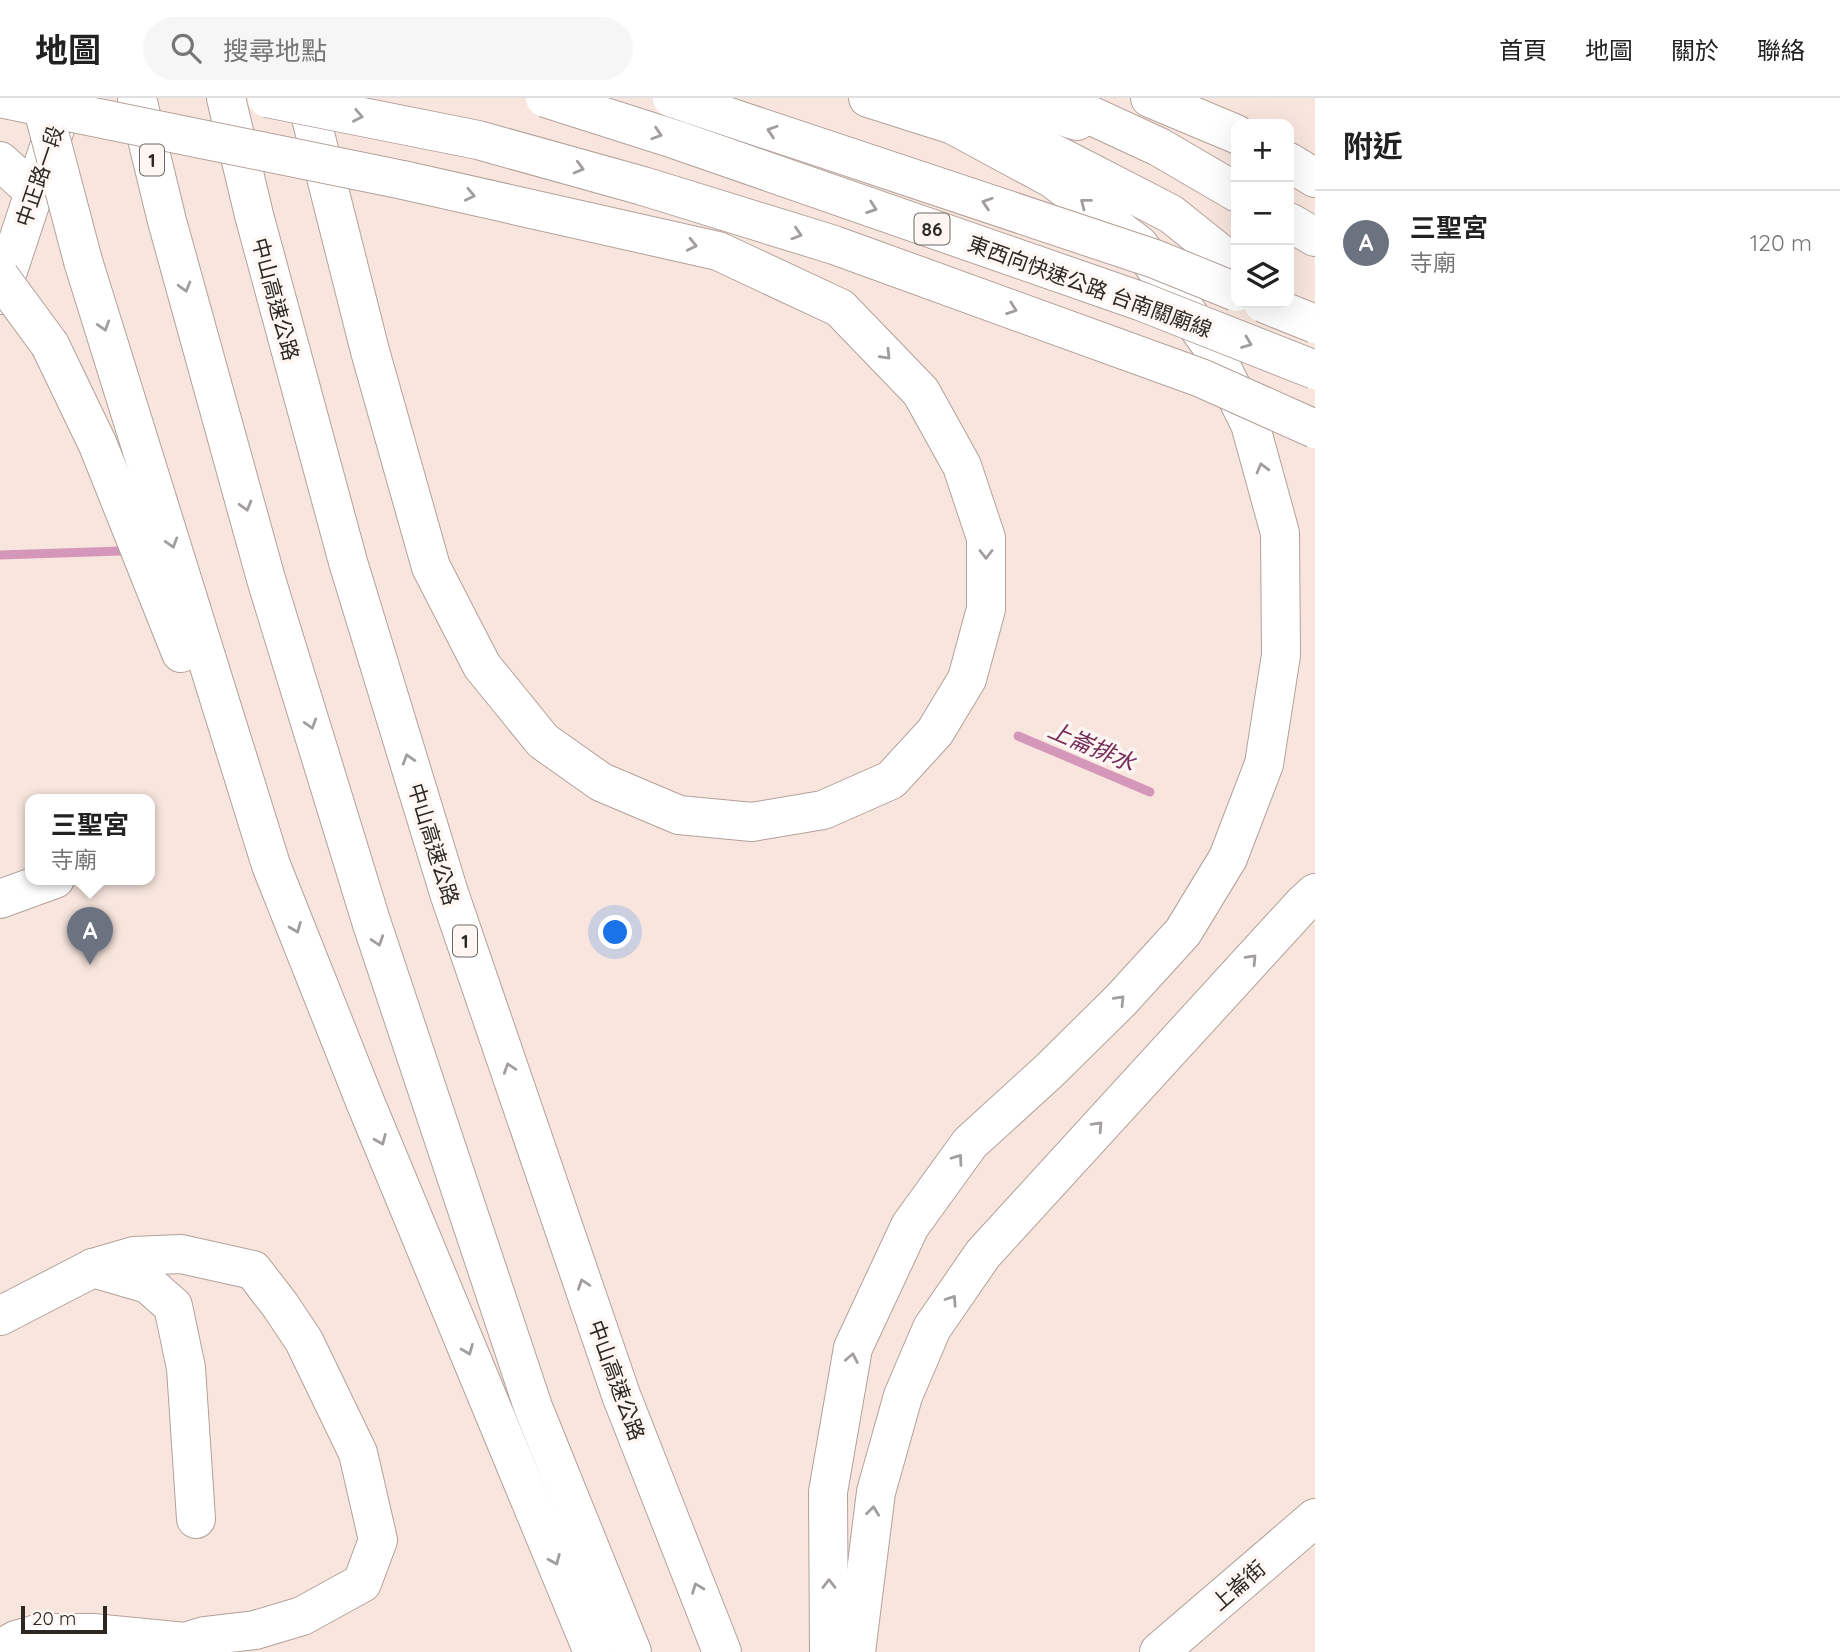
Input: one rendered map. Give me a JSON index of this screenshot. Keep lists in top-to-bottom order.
{
  "streets": {
    "main road": [
      "1",
      "中正路一段",
      "86",
      "東西向快速公路 台南關廟線",
      "中山高速公路",
      "上崙街"
    ]
  },
  "water": ["上崙排水"],
  "scale_bar": "20 m",
  "page": {
    "header": "地圖",
    "search": "搜尋地點",
    "nav": [
      "首頁",
      "地圖",
      "關於",
      "聯絡"
    ],
    "heading": "附近",
    "map_buttons": ["+", "−"],
    "list": [
      {
        "mark": "A",
        "name": "三聖宮",
        "note": "寺廟",
        "value": "120 m"
      }
    ],
    "popup": ["三聖宮", "寺廟"],
    "pins": "A",
    "scale": "20 m"
  }
}
